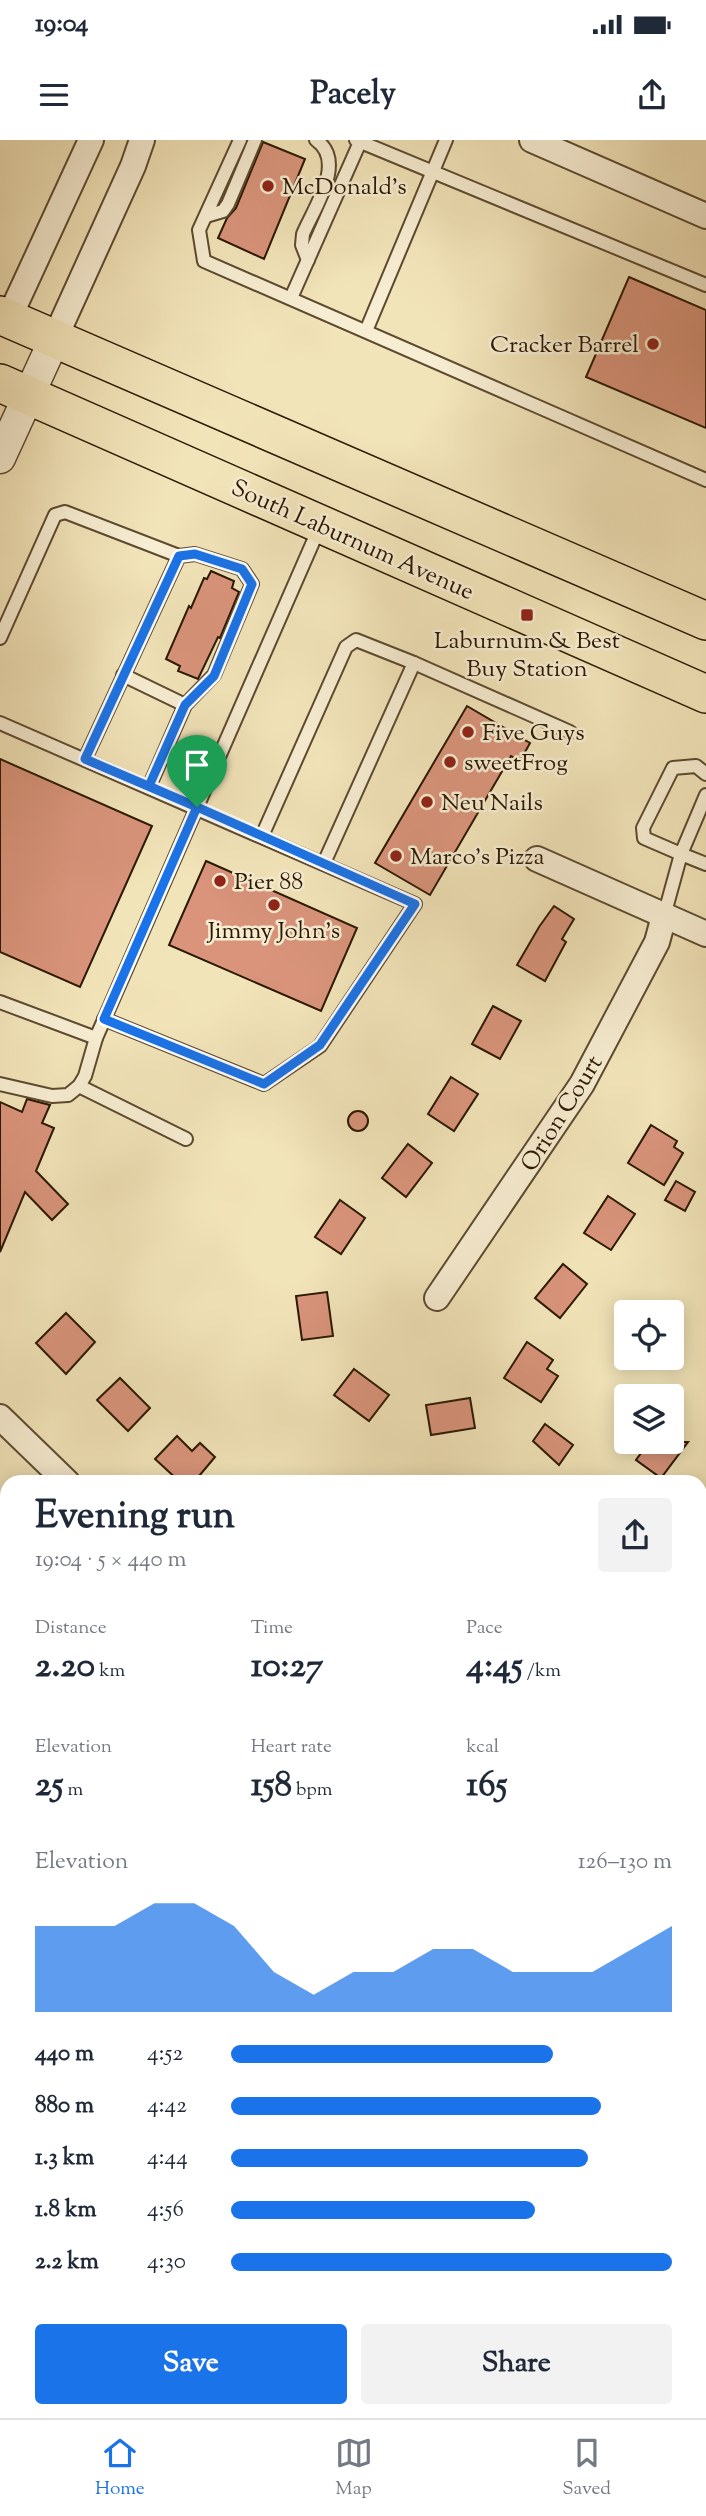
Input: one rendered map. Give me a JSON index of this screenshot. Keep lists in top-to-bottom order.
{
  "streets": {
    "main road": ["South Laburnum Avenue"],
    "street": ["Orion Court"]
  },
  "places": {
    "other": [
      "McDonald's",
      "Cracker Barrel",
      "Five Guys",
      "sweetFrog",
      "Neu Nails",
      "Marco's Pizza",
      "Pier 88",
      "Jimmy John's"
    ],
    "transit": ["Laburnum & Best Buy Station"]
  },
  "page": {
    "status": "19:04",
    "header": "Pacely",
    "heading": ["Evening run", "19:04 · 5 × 440 m"],
    "stats": [
      ["Distance", "2.20 km"],
      ["Time", "10:27"],
      ["Pace", "4:45 /km"],
      ["Elevation", "25 m"],
      ["Heart rate", "158 bpm"],
      ["kcal", "165"]
    ],
    "chart": ["Elevation", "126–130 m"],
    "list": [
      {
        "name": "440 m",
        "note": "4:52"
      },
      {
        "name": "880 m",
        "note": "4:42"
      },
      {
        "name": "1.3 km",
        "note": "4:44"
      },
      {
        "name": "1.8 km",
        "note": "4:56"
      },
      {
        "name": "2.2 km",
        "note": "4:30"
      }
    ],
    "buttons": ["Save", "Share"],
    "tabs": ["Home", "Map", "Saved"]
  }
}
